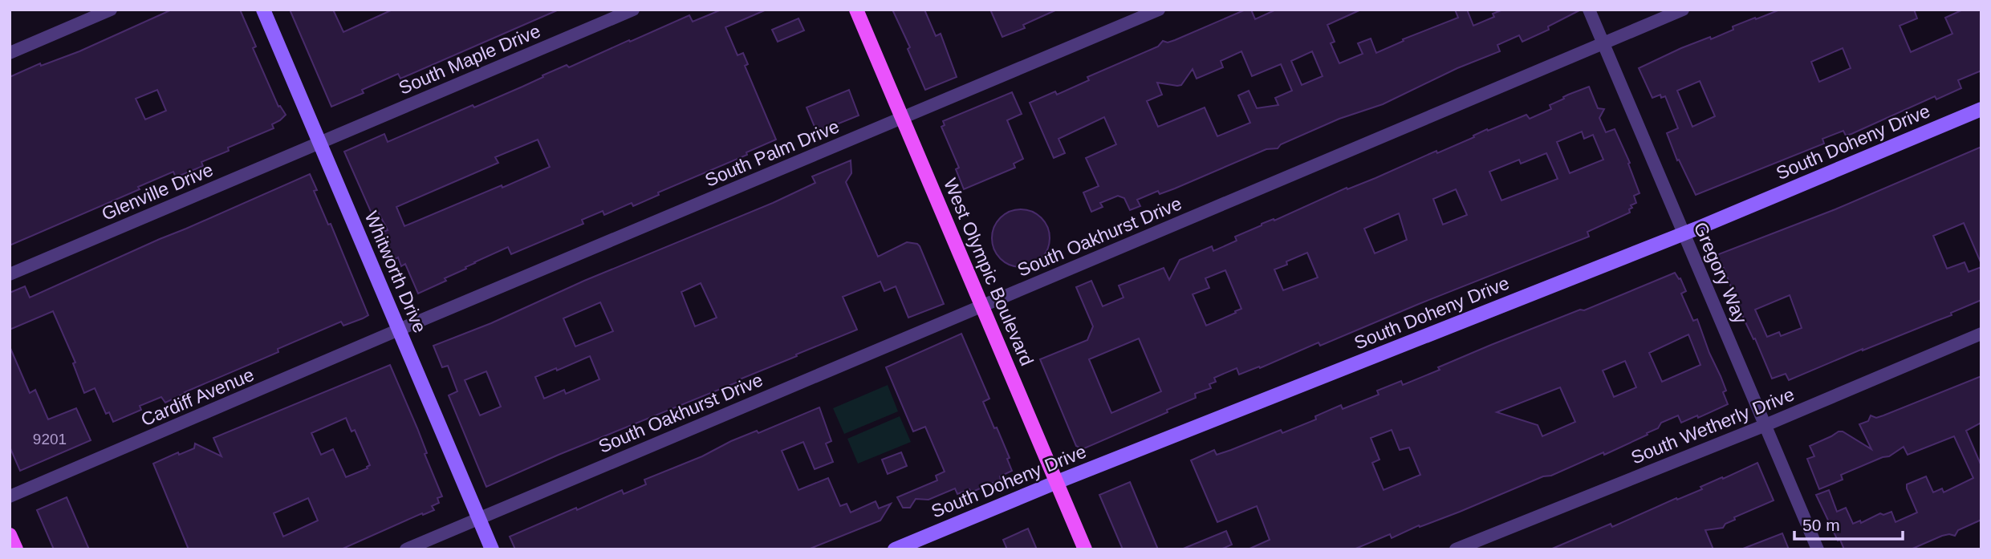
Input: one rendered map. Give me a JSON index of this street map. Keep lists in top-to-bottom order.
{
  "streets": {
    "main road": ["West Olympic Boulevard"],
    "street": [
      "South Maple Drive",
      "South Doheny Drive",
      "South Palm Drive",
      "Glenville Drive",
      "South Oakhurst Drive",
      "Whitworth Drive",
      "Gregory Way",
      "Cardiff Avenue",
      "South Wetherly Drive"
    ]
  },
  "crossings": [
    ["South Maple Drive", "Glenville Drive"],
    ["South Maple Drive", "Whitworth Drive"],
    ["South Doheny Drive", "West Olympic Boulevard"],
    ["South Doheny Drive", "Gregory Way"],
    ["South Palm Drive", "Whitworth Drive"],
    ["South Palm Drive", "West Olympic Boulevard"],
    ["South Palm Drive", "Cardiff Avenue"],
    ["Glenville Drive", "Whitworth Drive"],
    ["South Oakhurst Drive", "Whitworth Drive"],
    ["South Oakhurst Drive", "West Olympic Boulevard"],
    ["South Oakhurst Drive", "Gregory Way"],
    ["Whitworth Drive", "Cardiff Avenue"],
    ["Gregory Way", "South Wetherly Drive"]
  ],
  "house_numbers": ["9201"],
  "scale_bar": "50 m"
}
